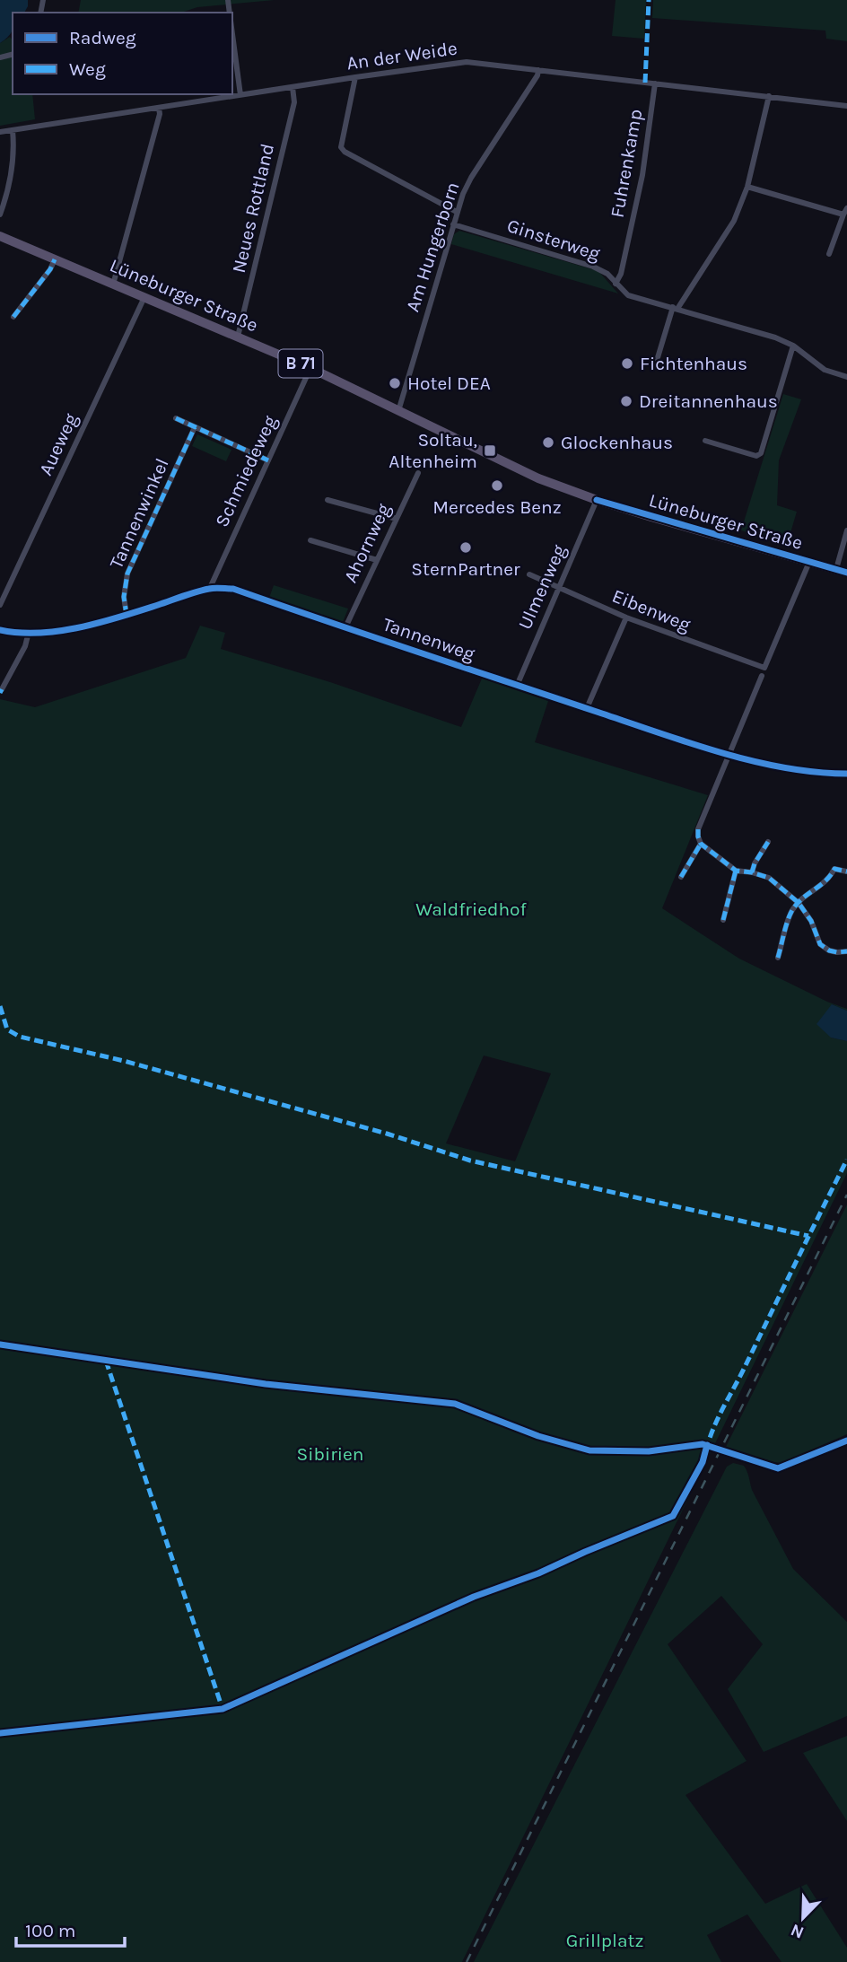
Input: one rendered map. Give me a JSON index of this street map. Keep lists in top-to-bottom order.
{
  "streets": {
    "main road": ["Lüneburger Straße", "B 71"],
    "street": [
      "An der Weide",
      "Fuhrenkamp",
      "Neues Rottland",
      "Ginsterweg",
      "Am Hungerborn",
      "Aueweg",
      "Schmiedeweg",
      "Tannenwinkel",
      "Ahornweg",
      "Ulmenweg",
      "Eibenweg",
      "Tannenweg"
    ]
  },
  "crossings": [
    ["An der Weide", "Fuhrenkamp"],
    ["An der Weide", "Neues Rottland"],
    ["An der Weide", "Am Hungerborn"],
    ["Fuhrenkamp", "Ginsterweg"],
    ["Neues Rottland", "Lüneburger Straße"],
    ["Ginsterweg", "Am Hungerborn"],
    ["Am Hungerborn", "Lüneburger Straße"],
    ["Lüneburger Straße", "Aueweg"],
    ["Lüneburger Straße", "Schmiedeweg"],
    ["Lüneburger Straße", "Ulmenweg"],
    ["Lüneburger Straße", "Eibenweg"],
    ["Schmiedeweg", "Tannenweg"],
    ["Tannenwinkel", "Tannenweg"],
    ["Ahornweg", "Tannenweg"],
    ["Ulmenweg", "Eibenweg"],
    ["Ulmenweg", "Tannenweg"]
  ],
  "parks": ["Waldfriedhof", "Sibirien", "Grillplatz"],
  "places": {
    "other": [
      "Fichtenhaus",
      "Hotel DEA",
      "Dreitannenhaus",
      "Glockenhaus",
      "Mercedes Benz",
      "SternPartner"
    ],
    "transit": ["Soltau, Altenheim"]
  },
  "legend": ["Radweg", "Weg"],
  "scale_bar": "100 m",
  "north": "bottom left"
}
